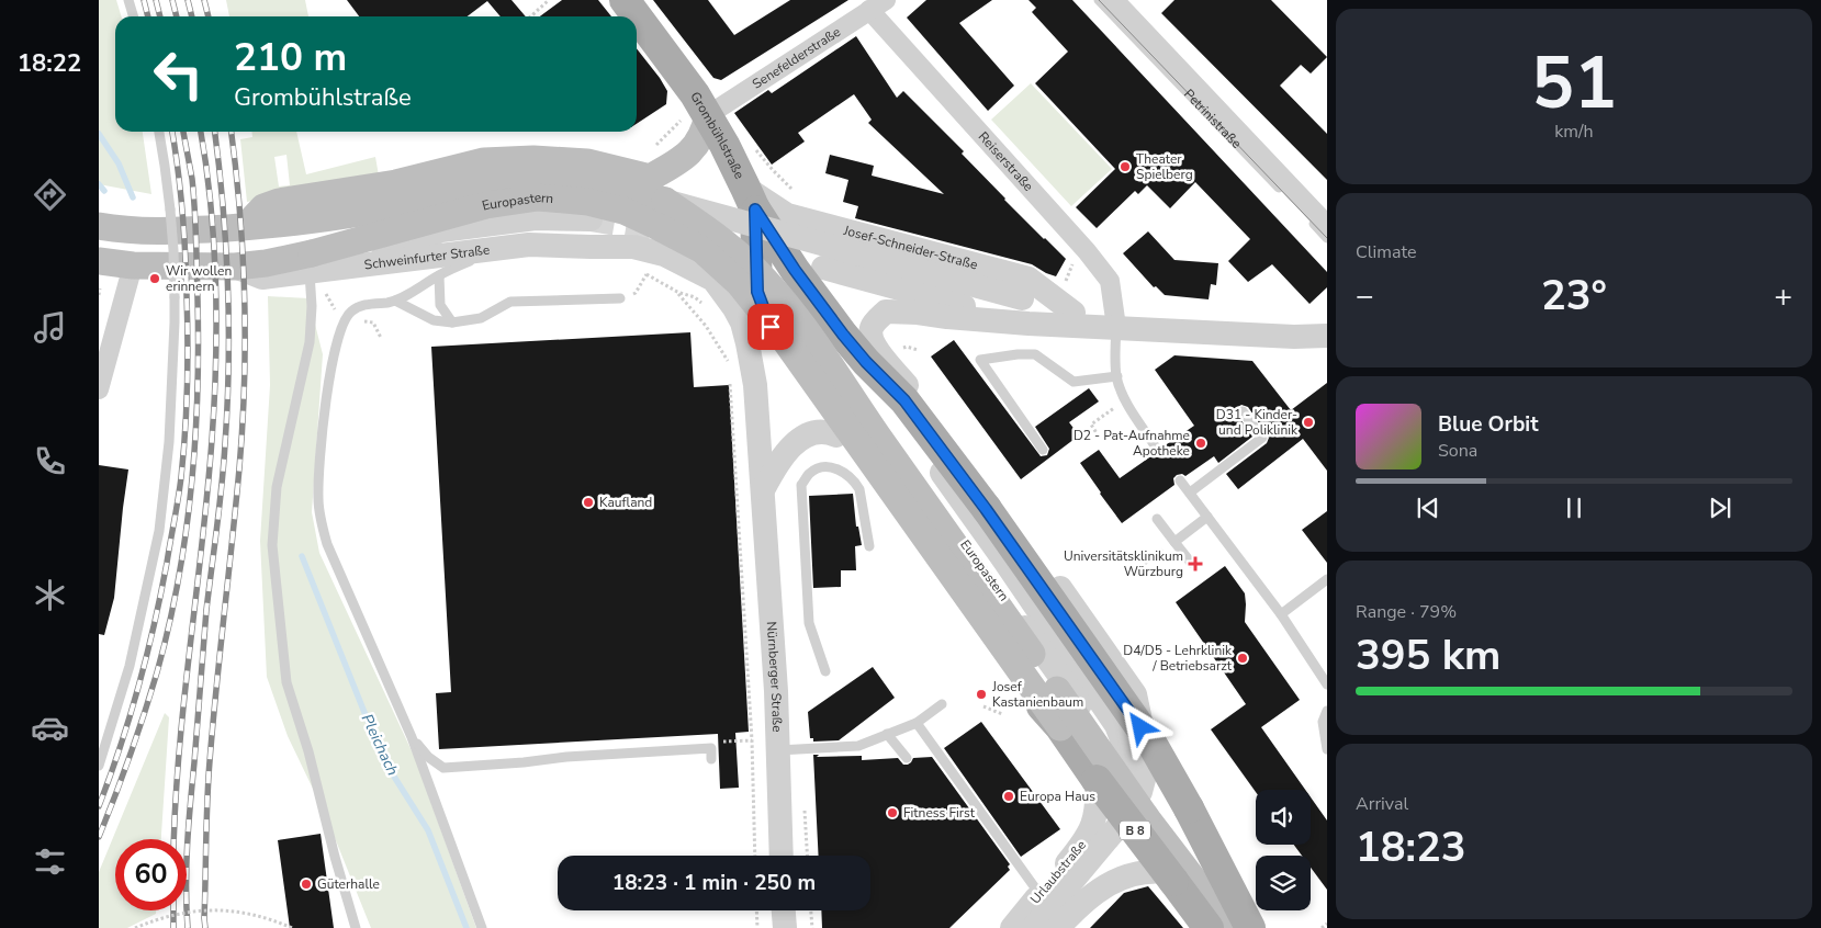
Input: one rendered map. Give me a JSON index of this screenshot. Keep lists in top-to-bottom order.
{
  "streets": {
    "main road": ["Grombühlstraße", "Europastern", "B 8"],
    "street": [
      "Senefelderstraße",
      "Petrinistraße",
      "Reiserstraße",
      "Josef-Schneider-Straße",
      "Schweinfurter Straße",
      "Nürnberger Straße",
      "Urlaubstraße"
    ]
  },
  "crossings": [
    ["Senefelderstraße", "Grombühlstraße"],
    ["Senefelderstraße", "Reiserstraße"],
    ["Grombühlstraße", "Europastern"],
    ["Grombühlstraße", "Josef-Schneider-Straße"],
    ["Grombühlstraße", "Schweinfurter Straße"],
    ["Grombühlstraße", "Nürnberger Straße"],
    ["Reiserstraße", "Josef-Schneider-Straße"],
    ["Europastern", "Josef-Schneider-Straße"],
    ["Europastern", "Schweinfurter Straße"],
    ["Europastern", "Nürnberger Straße"],
    ["Europastern", "B 8"],
    ["Europastern", "Urlaubstraße"],
    ["Schweinfurter Straße", "Nürnberger Straße"]
  ],
  "water": ["Pleichach"],
  "places": {
    "other": [
      "Theater Spielberg",
      "Wir wollen erinnern",
      "D31 - Kinder- und Poliklinik",
      "D2 - Pat-Aufnahme Apotheke",
      "Kaufland",
      "D4/D5 - Lehrklinik / Betriebsarzt",
      "Josef Kastanienbaum",
      "Europa Haus",
      "Fitness First",
      "Güterhalle"
    ],
    "health": ["Universitätsklinikum Würzburg"]
  },
  "page": {
    "tabs": "18:22",
    "tile": [
      ["51", "km/h"],
      "Climate",
      ["Range · 79%", "395 km"],
      ["Arrival", "18:23"]
    ],
    "turn": ["210 m", "Grombühlstraße"],
    "heat": ["−", "23°", "+"],
    "song": ["Blue Orbit", "Sona"],
    "limit": "60",
    "trip": "18:23 · 1 min · 250 m"
  }
}
